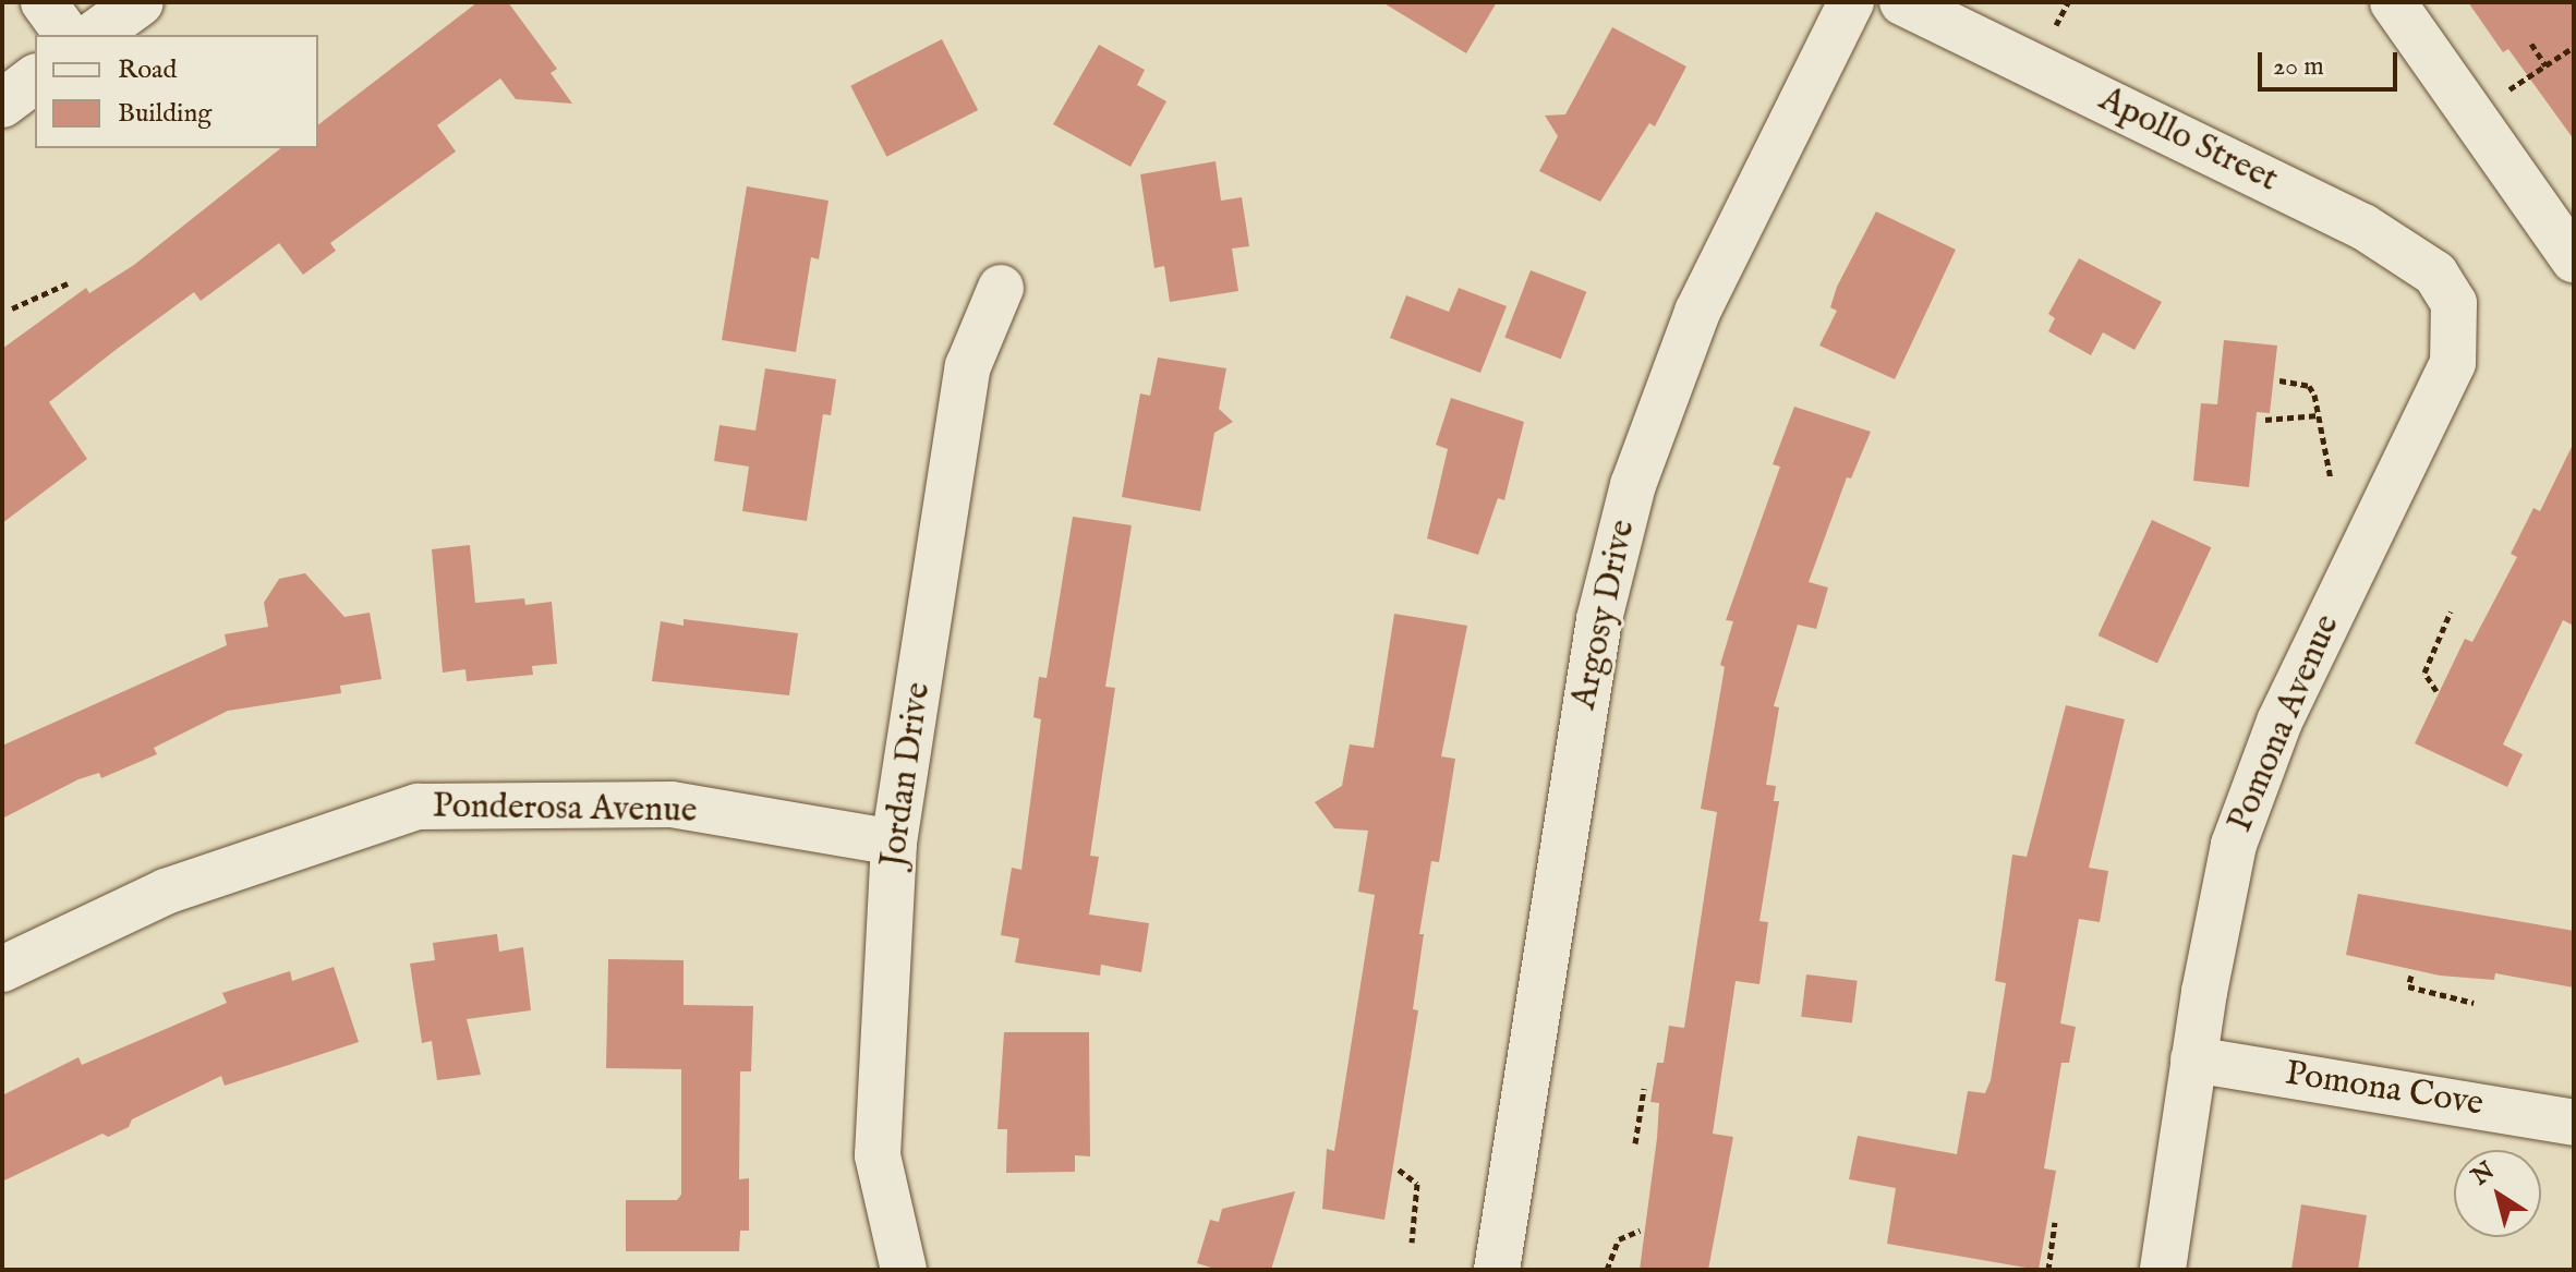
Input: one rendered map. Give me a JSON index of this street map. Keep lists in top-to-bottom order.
{
  "streets": {
    "street": [
      "Apollo Street",
      "Argosy Drive",
      "Pomona Avenue",
      "Jordan Drive",
      "Ponderosa Avenue",
      "Pomona Cove"
    ]
  },
  "crossings": [
    ["Apollo Street", "Pomona Avenue"],
    ["Pomona Avenue", "Pomona Cove"],
    ["Jordan Drive", "Ponderosa Avenue"]
  ],
  "legend": ["Road", "Building"],
  "scale_bar": "20 m",
  "north": "top left"
}
